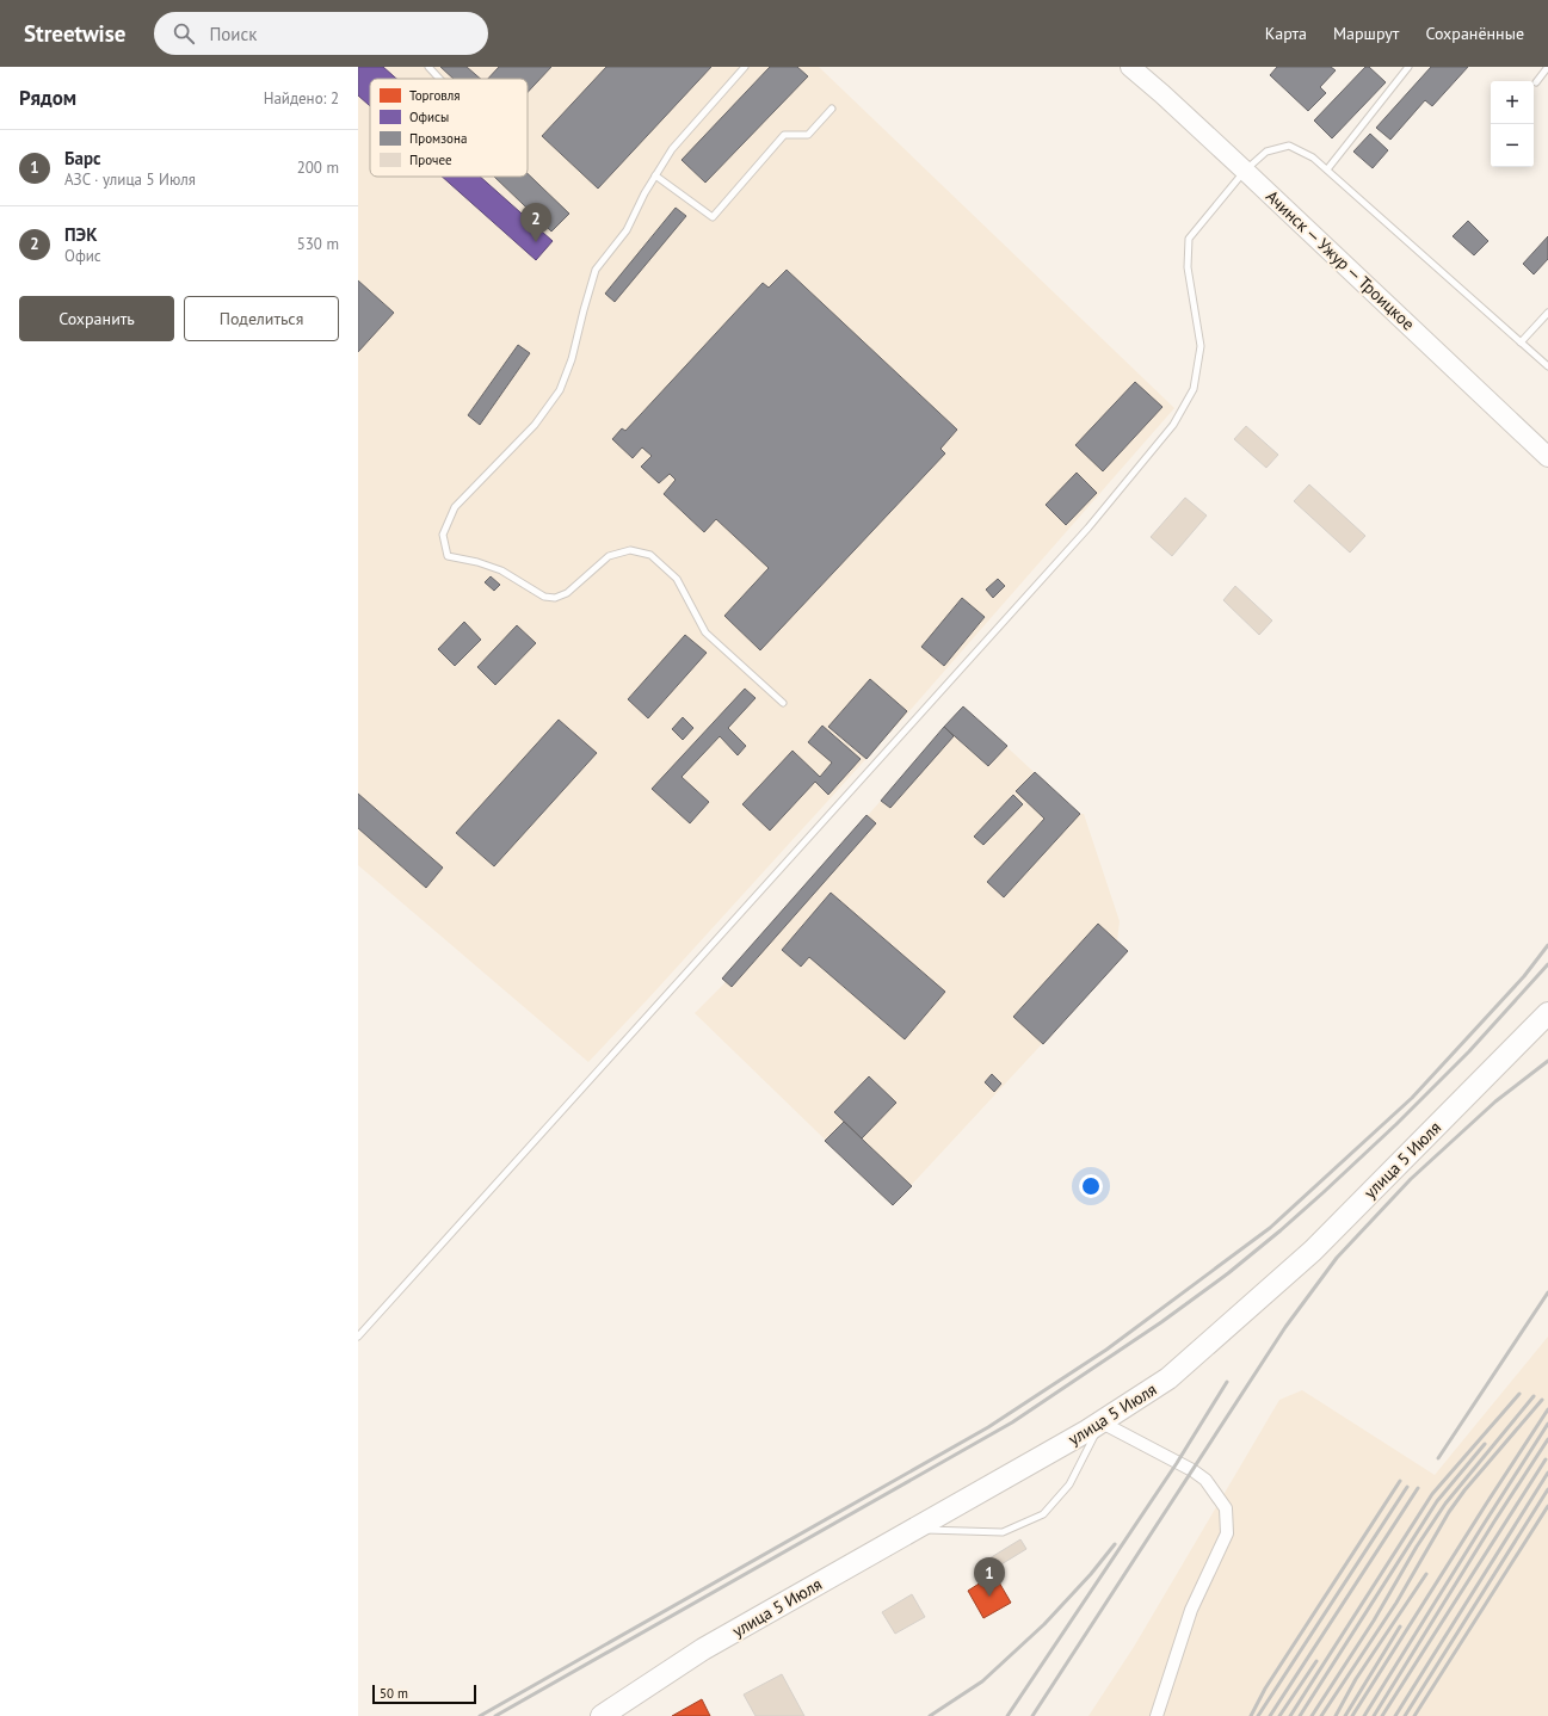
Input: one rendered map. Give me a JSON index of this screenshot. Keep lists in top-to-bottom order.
{
  "streets": {
    "highway": ["улица 5 Июля"],
    "main road": ["Ачинск — Ужур — Троицкое"]
  },
  "legend": [
    "Торговля",
    "Офисы",
    "Промзона",
    "Прочее"
  ],
  "scale_bar": "50 m",
  "page": {
    "header": "Streetwise",
    "search": "Поиск",
    "nav": ["Карта", "Маршрут", "Сохранённые"],
    "heading": ["Рядом", "Найдено: 2"],
    "map_buttons": ["+", "−"],
    "list": [
      {
        "mark": "1",
        "name": "Барс",
        "note": "АЗС · улица 5 Июля",
        "value": "200 m"
      },
      {
        "mark": "2",
        "name": "ПЭК",
        "note": "Офис",
        "value": "530 m"
      }
    ],
    "pins": ["2", "1"],
    "buttons": ["Сохранить", "Поделиться"],
    "scale": "50 m"
  }
}
